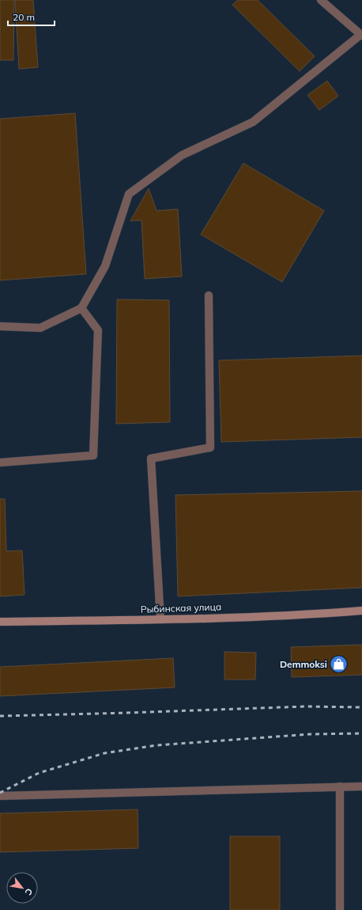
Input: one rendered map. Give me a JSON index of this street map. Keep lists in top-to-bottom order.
{
  "streets": {
    "main road": ["Рыбинская улица"]
  },
  "places": {
    "shop": ["Demmoksi"]
  },
  "scale_bar": "20 m",
  "north": "bottom right"
}
